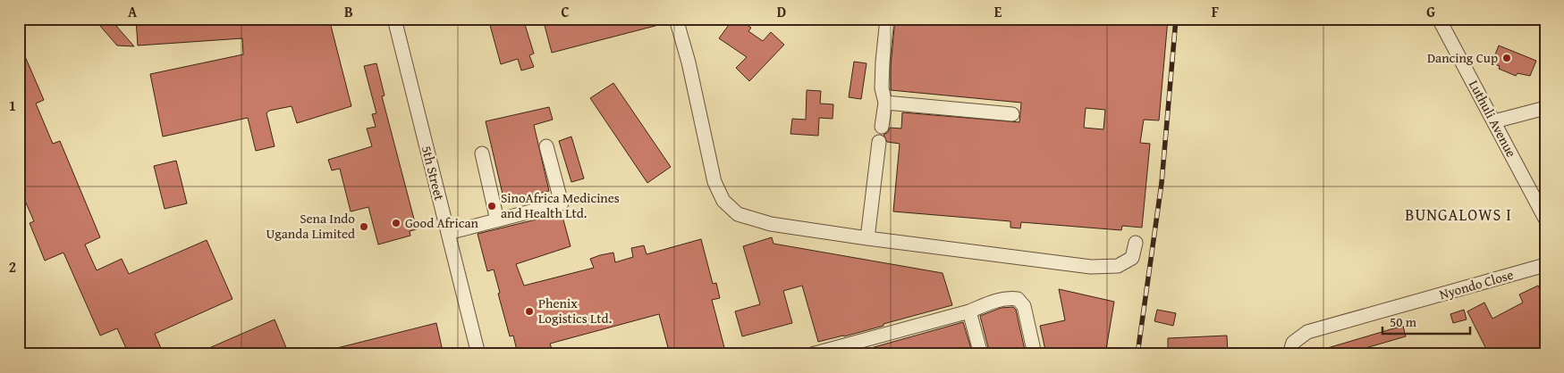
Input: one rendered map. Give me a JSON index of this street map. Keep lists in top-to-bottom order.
{
  "streets": {
    "street": ["Luthuli Avenue", "5th Street", "Nyondo Close"]
  },
  "districts": ["BUNGALOWS I"],
  "places": [
    "Dancing Cup",
    "SinoAfrica Medicines and Health Ltd.",
    "Good African",
    "Sena Indo Uganda Limited",
    "Phenix Logistics Ltd."
  ],
  "scale_bar": "50 m",
  "grid": {
    "columns": [
      "A",
      "B",
      "C",
      "D",
      "E",
      "F",
      "G"
    ],
    "rows": ["1", "2"]
  }
}
